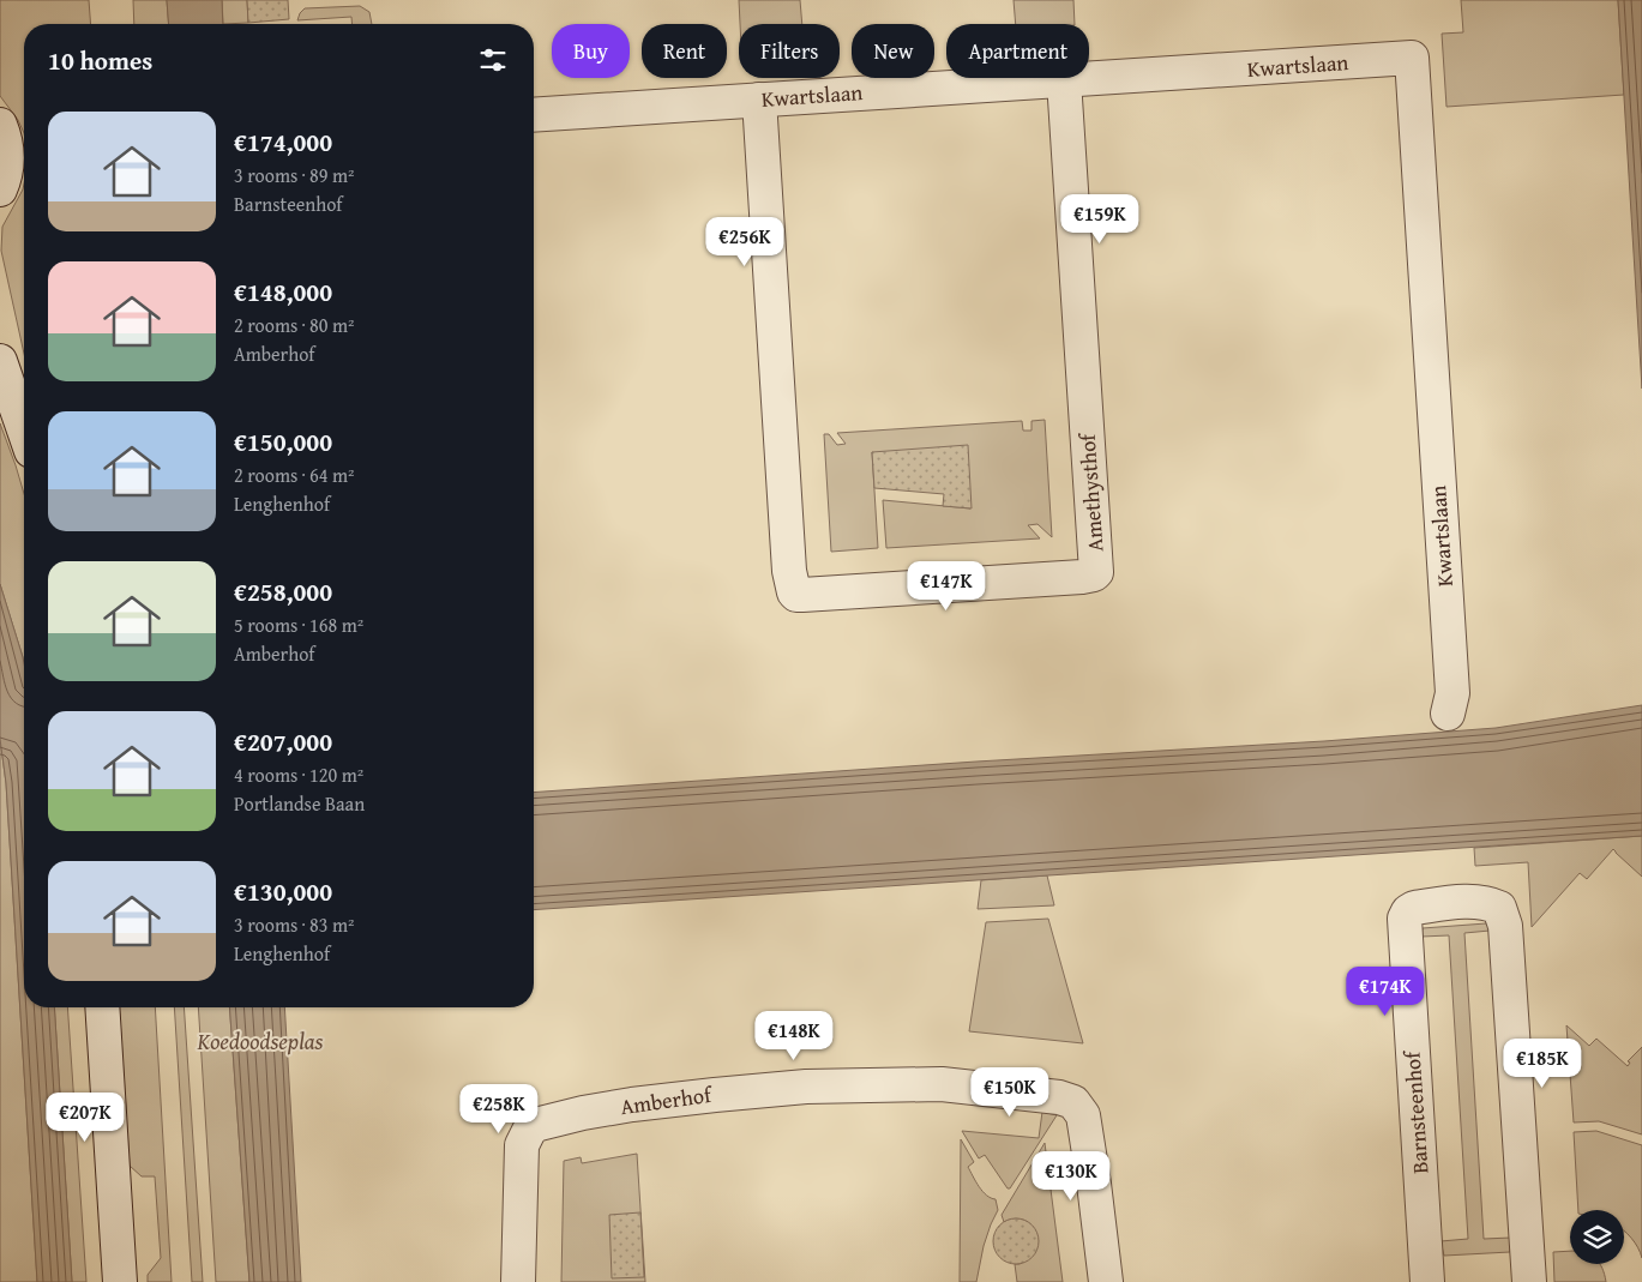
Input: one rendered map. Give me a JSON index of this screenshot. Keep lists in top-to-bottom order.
{
  "streets": {
    "street": [
      "Kwartslaan",
      "Amethysthof",
      "Amberhof",
      "Barnsteenhof"
    ]
  },
  "crossings": [
    ["Kwartslaan", "Amethysthof"]
  ],
  "water": ["Koedoodseplas"],
  "page": {
    "chip": [
      "Buy",
      "Rent",
      "Filters",
      "New",
      "Apartment"
    ],
    "heading": "10 homes",
    "list": [
      {
        "name": "€174,000",
        "note": "3 rooms · 89 m² · Barnsteenhof"
      },
      {
        "name": "€148,000",
        "note": "2 rooms · 80 m² · Amberhof"
      },
      {
        "name": "€150,000",
        "note": "2 rooms · 64 m² · Lenghenhof"
      },
      {
        "name": "€258,000",
        "note": "5 rooms · 168 m² · Amberhof"
      },
      {
        "name": "€207,000",
        "note": "4 rooms · 120 m² · Portlandse Baan"
      },
      {
        "name": "€130,000",
        "note": "3 rooms · 83 m² · Lenghenhof"
      }
    ],
    "price": [
      "€159K",
      "€256K",
      "€147K",
      "€174K",
      "€148K",
      "€185K",
      "€150K",
      "€258K",
      "€207K",
      "€130K"
    ]
  }
}
